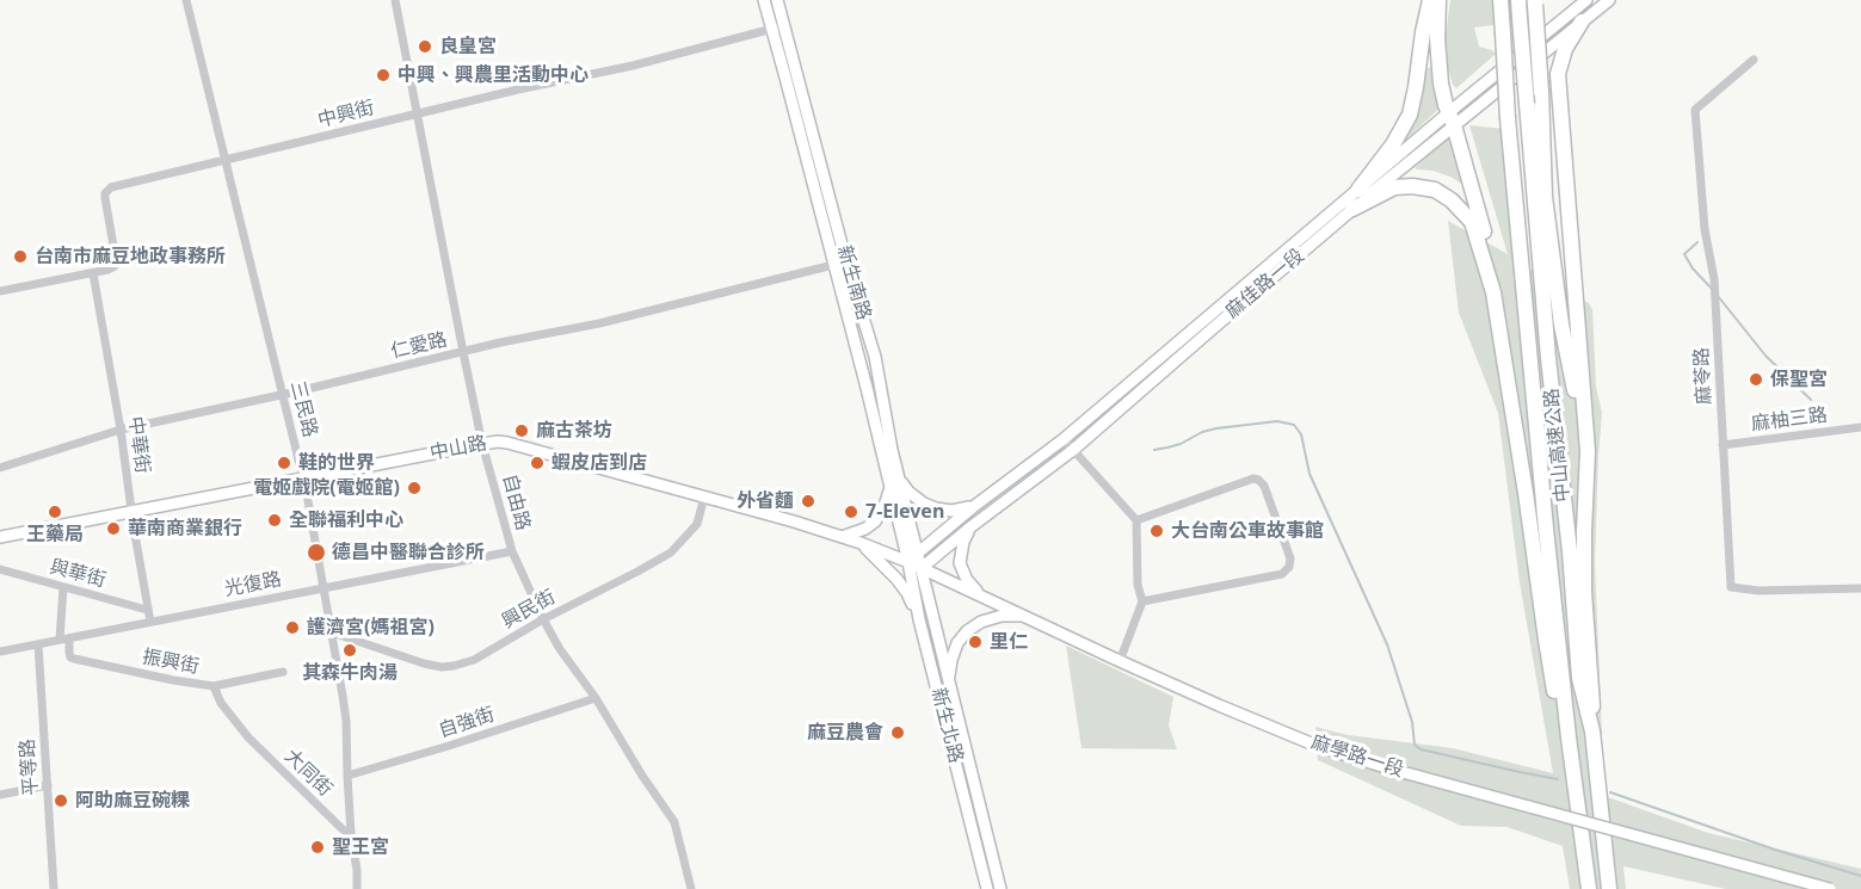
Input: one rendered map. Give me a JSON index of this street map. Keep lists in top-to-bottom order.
{
  "streets": {
    "highway": ["中山高速公路"],
    "main road": [
      "新生南路",
      "麻佳路一段",
      "中山路",
      "新生北路",
      "麻學路一段"
    ],
    "street": [
      "中興街",
      "仁愛路",
      "麻苓路",
      "三民路",
      "麻柚三路",
      "中華街",
      "自由路",
      "與華街",
      "光復路",
      "興民街",
      "振興街",
      "自強街",
      "平等路",
      "大同街"
    ]
  },
  "crossings": [
    ["中興街", "新生南路"],
    ["中興街", "三民路"],
    ["中興街", "中華街"],
    ["中興街", "自由路"],
    ["新生南路", "麻佳路一段"],
    ["新生南路", "仁愛路"],
    ["新生南路", "中山路"],
    ["新生南路", "新生北路"],
    ["新生南路", "麻學路一段"],
    ["麻佳路一段", "中山路"],
    ["麻佳路一段", "新生北路"],
    ["麻佳路一段", "麻學路一段"],
    ["仁愛路", "三民路"],
    ["仁愛路", "中華街"],
    ["仁愛路", "自由路"],
    ["麻苓路", "麻柚三路"],
    ["三民路", "中山路"],
    ["三民路", "光復路"],
    ["三民路", "興民街"],
    ["三民路", "自強街"],
    ["三民路", "大同街"],
    ["中華街", "中山路"],
    ["中華街", "與華街"],
    ["中華街", "光復路"],
    ["中山路", "自由路"],
    ["中山路", "興民街"],
    ["中山路", "新生北路"],
    ["中山路", "麻學路一段"],
    ["自由路", "光復路"],
    ["自由路", "興民街"],
    ["自由路", "自強街"],
    ["光復路", "振興街"],
    ["光復路", "平等路"],
    ["振興街", "大同街"],
    ["新生北路", "麻學路一段"]
  ],
  "places": [
    "良皇宮",
    "中興、興農里活動中心",
    "台南市麻豆地政事務所",
    "保聖宮",
    "麻古茶坊",
    "鞋的世界",
    "蝦皮店到店",
    "電姬戲院(電姬館)",
    "外省麵",
    "王藥局",
    "7-Eleven",
    "全聯福利中心",
    "華南商業銀行",
    "大台南公車故事館",
    "德昌中醫聯合診所",
    "護濟宮(媽祖宮)",
    "里仁",
    "其森牛肉湯",
    "麻豆農會",
    "阿助麻豆碗粿",
    "聖王宮"
  ]
}
